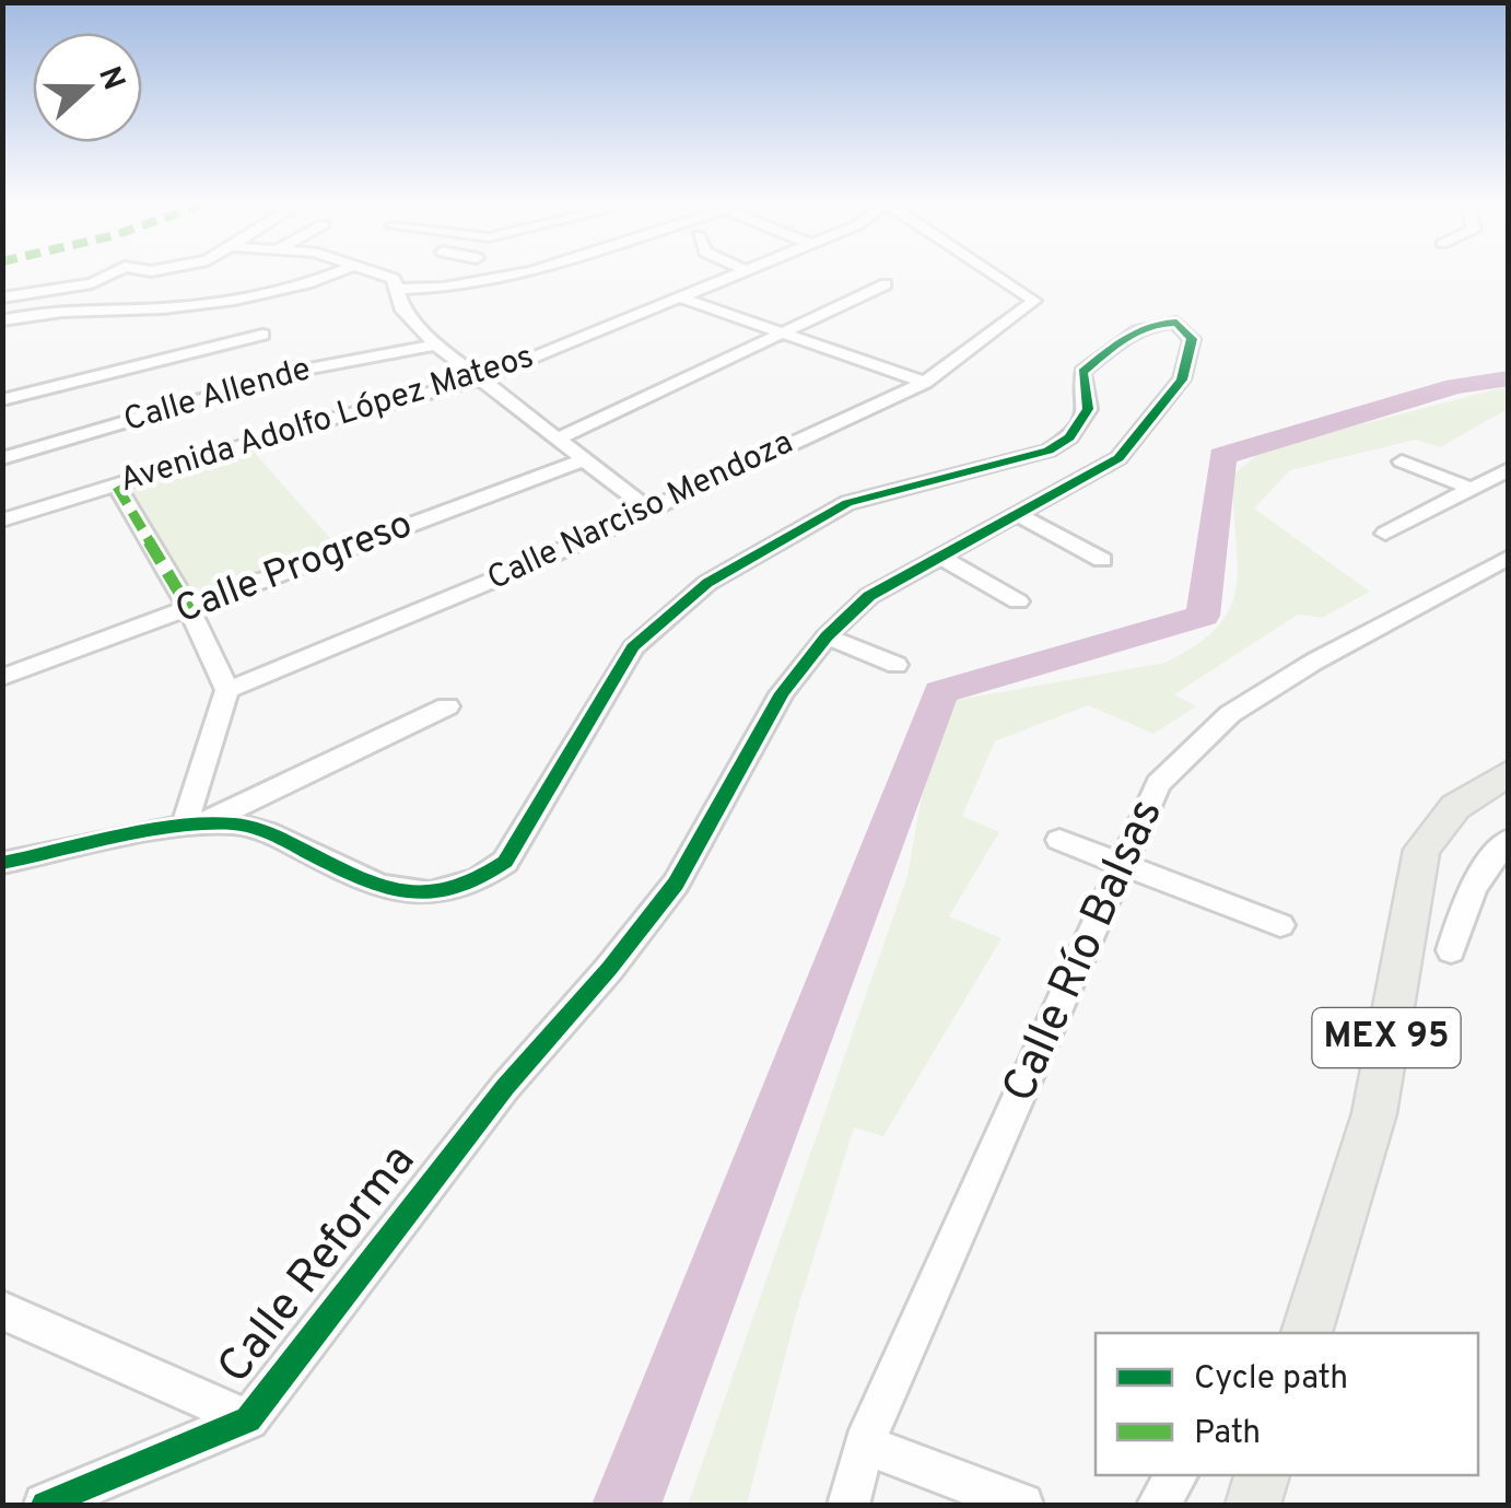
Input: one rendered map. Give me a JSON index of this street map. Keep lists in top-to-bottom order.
{
  "streets": {
    "main road": ["MEX 95"],
    "street": [
      "Calle Allende",
      "Avenida Adolfo López Mateos",
      "Calle Narciso Mendoza",
      "Calle Progreso",
      "Calle Río Balsas",
      "Calle Reforma"
    ]
  },
  "legend": ["Cycle path", "Path"],
  "north": "right"
}
